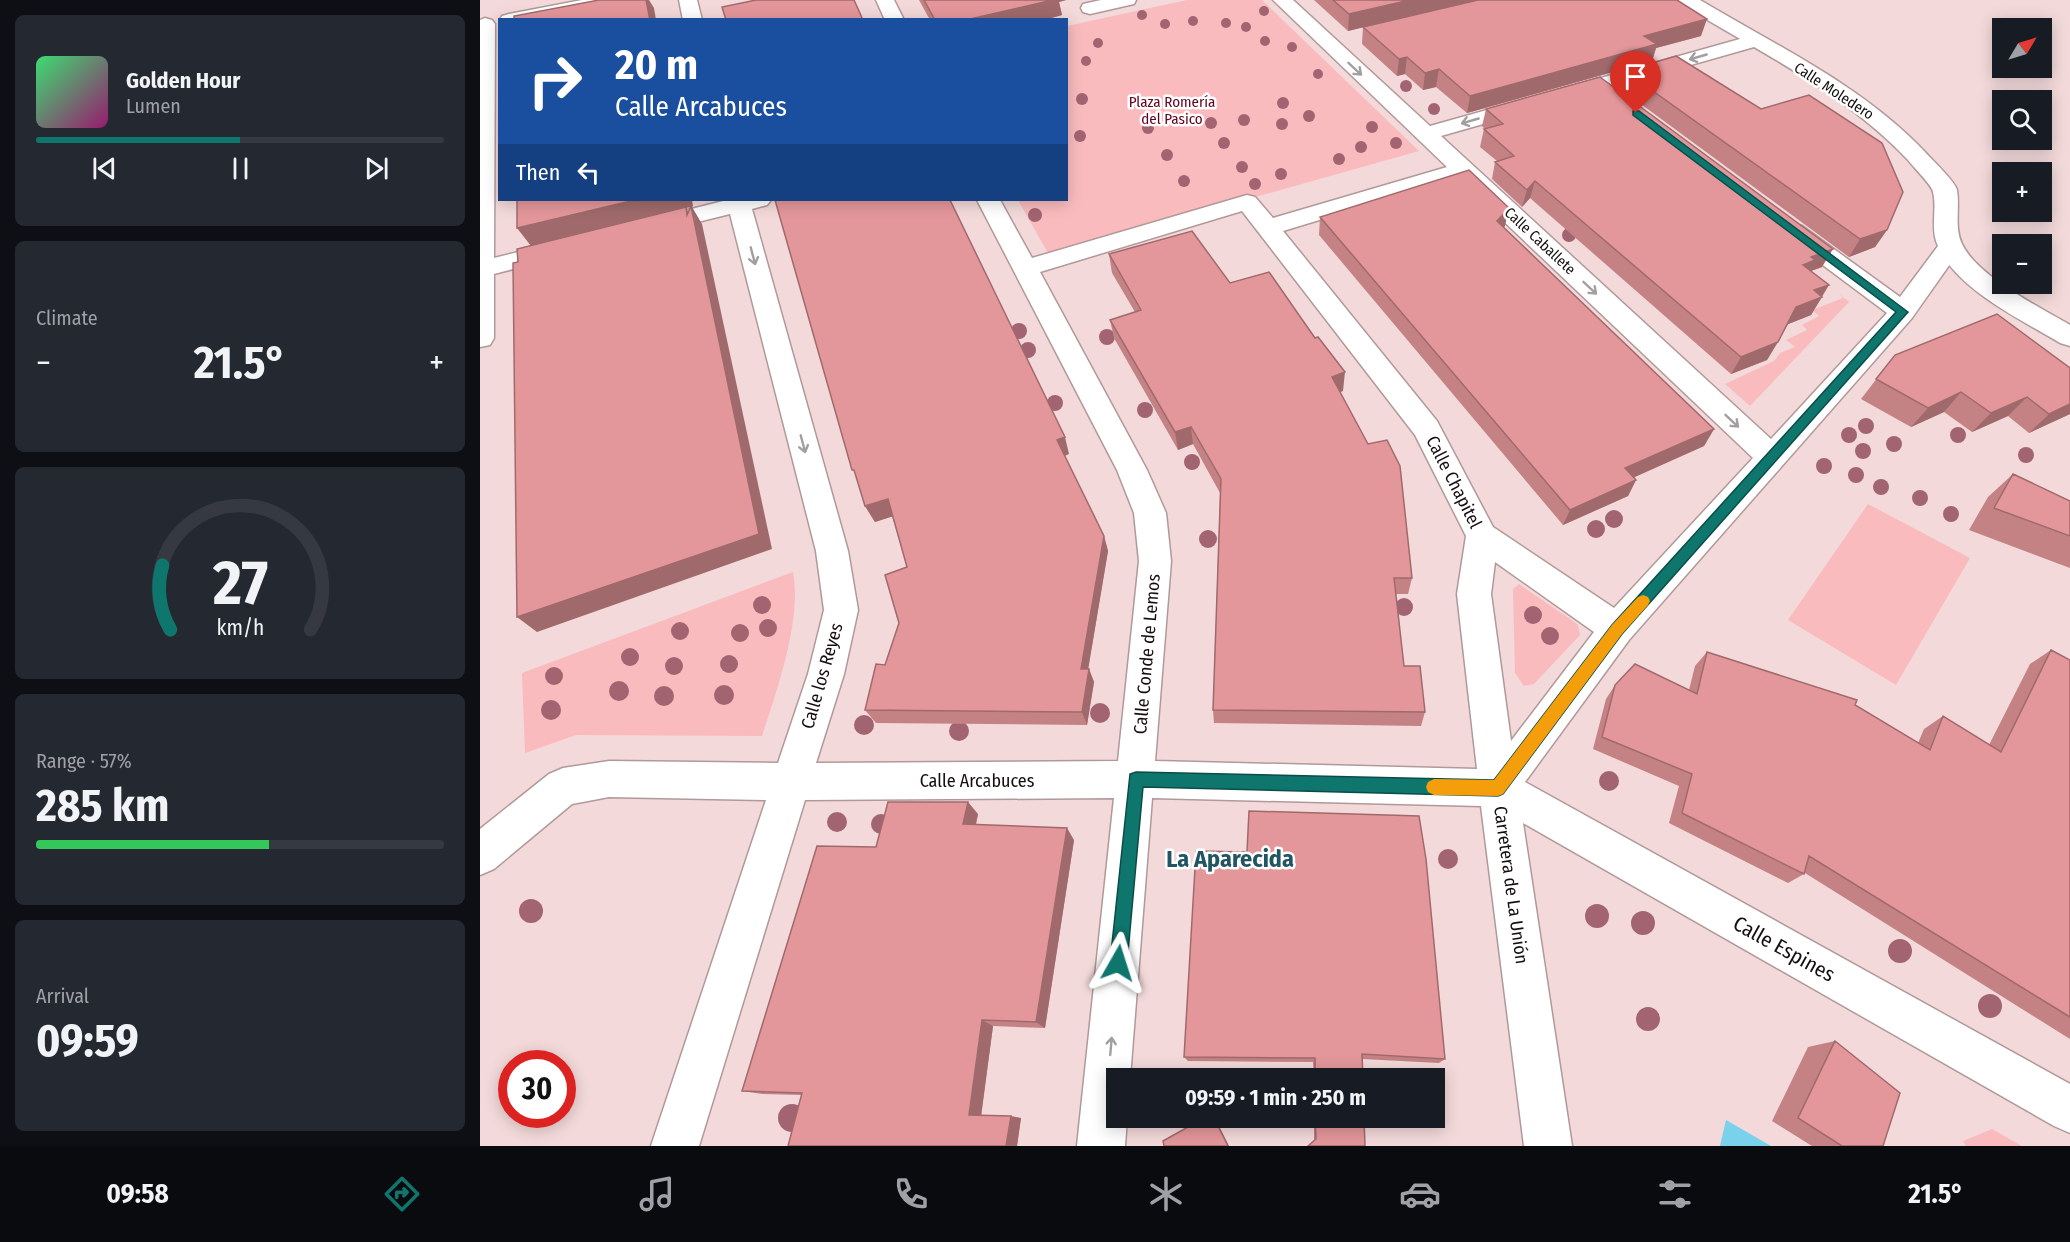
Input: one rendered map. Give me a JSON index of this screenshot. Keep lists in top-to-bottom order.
{
  "streets": {
    "street": [
      "Calle Moledero",
      "Calle Caballete",
      "Calle Chapitel",
      "Calle Conde de Lemos",
      "Calle los Reyes",
      "Calle Arcabuces",
      "Carretera de La Unión",
      "Calle Espines"
    ]
  },
  "crossings": [
    ["Calle Moledero", "Carretera de La Unión"],
    ["Calle Caballete", "Carretera de La Unión"],
    ["Calle Chapitel", "Calle Conde de Lemos"],
    ["Calle Chapitel", "Calle Arcabuces"],
    ["Calle Chapitel", "Carretera de La Unión"],
    ["Calle Chapitel", "Calle Espines"],
    ["Calle Conde de Lemos", "Calle Arcabuces"],
    ["Calle los Reyes", "Calle Arcabuces"],
    ["Calle Arcabuces", "Carretera de La Unión"],
    ["Calle Arcabuces", "Calle Espines"],
    ["Carretera de La Unión", "Calle Espines"]
  ],
  "one_way": ["Calle Conde de Lemos", "Calle los Reyes"],
  "districts": ["La Aparecida"],
  "parks": ["Plaza Romería del Pasico"],
  "north": "top right",
  "page": {
    "map_buttons": ["+", "−"],
    "turn": ["20 m", "Calle Arcabuces"],
    "song": ["Golden Hour", "Lumen"],
    "then": "Then",
    "tile": [
      "Climate",
      ["Range · 57%", "285 km"],
      ["Arrival", "09:59"]
    ],
    "heat": ["−", "21.5°", "+"],
    "limit": "30",
    "trip": "09:59 · 1 min · 250 m",
    "tabs": ["09:58", "21.5°"],
    "gauge": ["27", "km/h"]
  }
}
